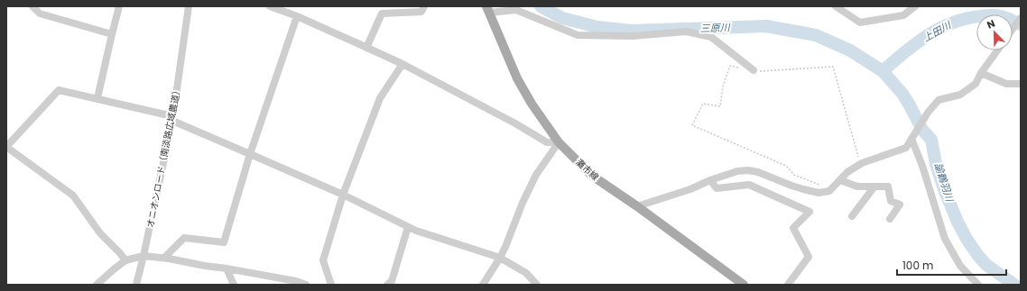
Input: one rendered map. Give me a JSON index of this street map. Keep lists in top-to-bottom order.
{
  "streets": {
    "main road": ["灘市線"],
    "street": ["オニオンロード（南淡路広域農道）"]
  },
  "water": ["三原川", "上田川", "諭鶴羽川"],
  "scale_bar": "100 m",
  "north": "top left"
}
